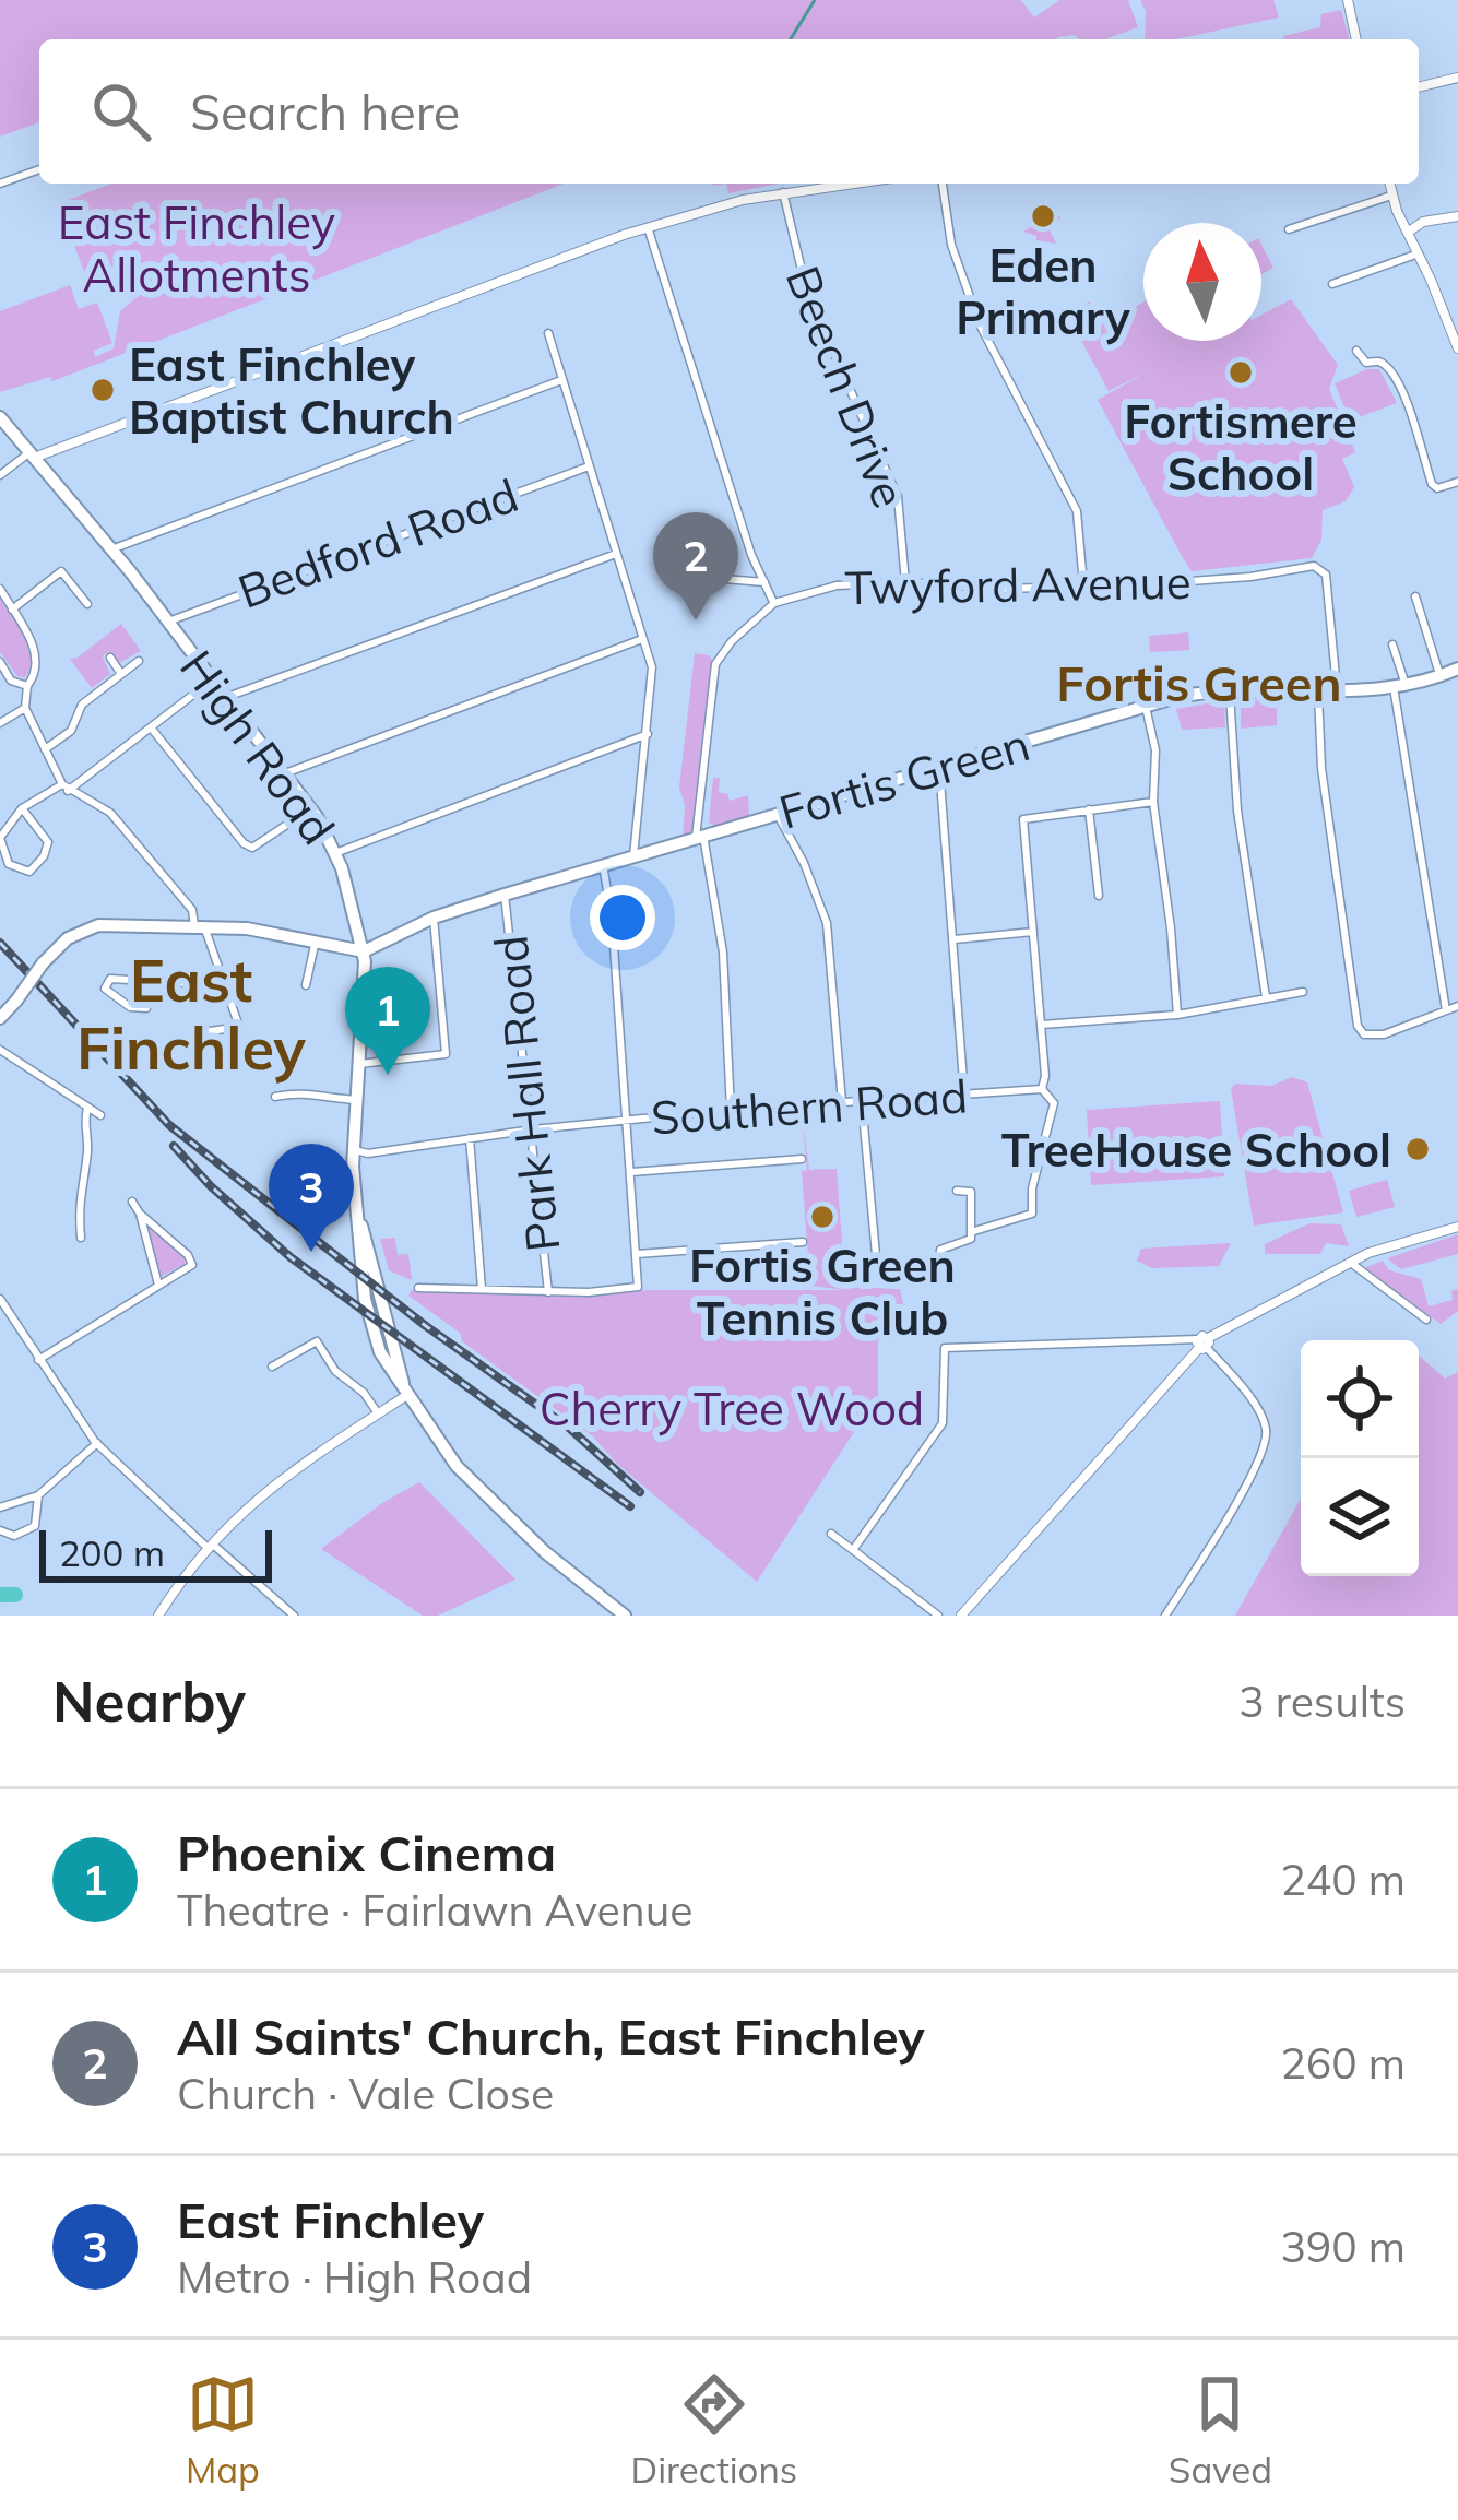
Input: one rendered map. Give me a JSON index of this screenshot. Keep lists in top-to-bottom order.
{
  "streets": {
    "main road": ["High Road", "Fortis Green"],
    "street": [
      "Beech Drive",
      "Bedford Road",
      "Twyford Avenue",
      "Park Hall Road",
      "Southern Road"
    ]
  },
  "crossings": [
    ["Beech Drive", "Twyford Avenue"],
    ["Bedford Road", "High Road"],
    ["Twyford Avenue", "Fortis Green"],
    ["Twyford Avenue", "Southern Road"],
    ["High Road", "Fortis Green"],
    ["High Road", "Southern Road"],
    ["Fortis Green", "Park Hall Road"],
    ["Park Hall Road", "Southern Road"]
  ],
  "districts": ["Fortis Green", "East Finchley"],
  "parks": ["East Finchley Allotments", "Cherry Tree Wood"],
  "places": [
    "Eden Primary",
    "Fortismere School",
    "East Finchley Baptist Church",
    "TreeHouse School",
    "Fortis Green Tennis Club"
  ],
  "scale_bar": "200 m",
  "north": "top",
  "page": {
    "search": "Search here",
    "pins": ["2", "1", "3"],
    "scale": "200 m",
    "heading": ["Nearby", "3 results"],
    "list": [
      {
        "mark": "1",
        "name": "Phoenix Cinema",
        "note": "Theatre · Fairlawn Avenue",
        "value": "240 m"
      },
      {
        "mark": "2",
        "name": "All Saints' Church, East Finchley",
        "note": "Church · Vale Close",
        "value": "260 m"
      },
      {
        "mark": "3",
        "name": "East Finchley",
        "note": "Metro · High Road",
        "value": "390 m"
      }
    ],
    "nav": ["Map", "Directions", "Saved"]
  }
}
